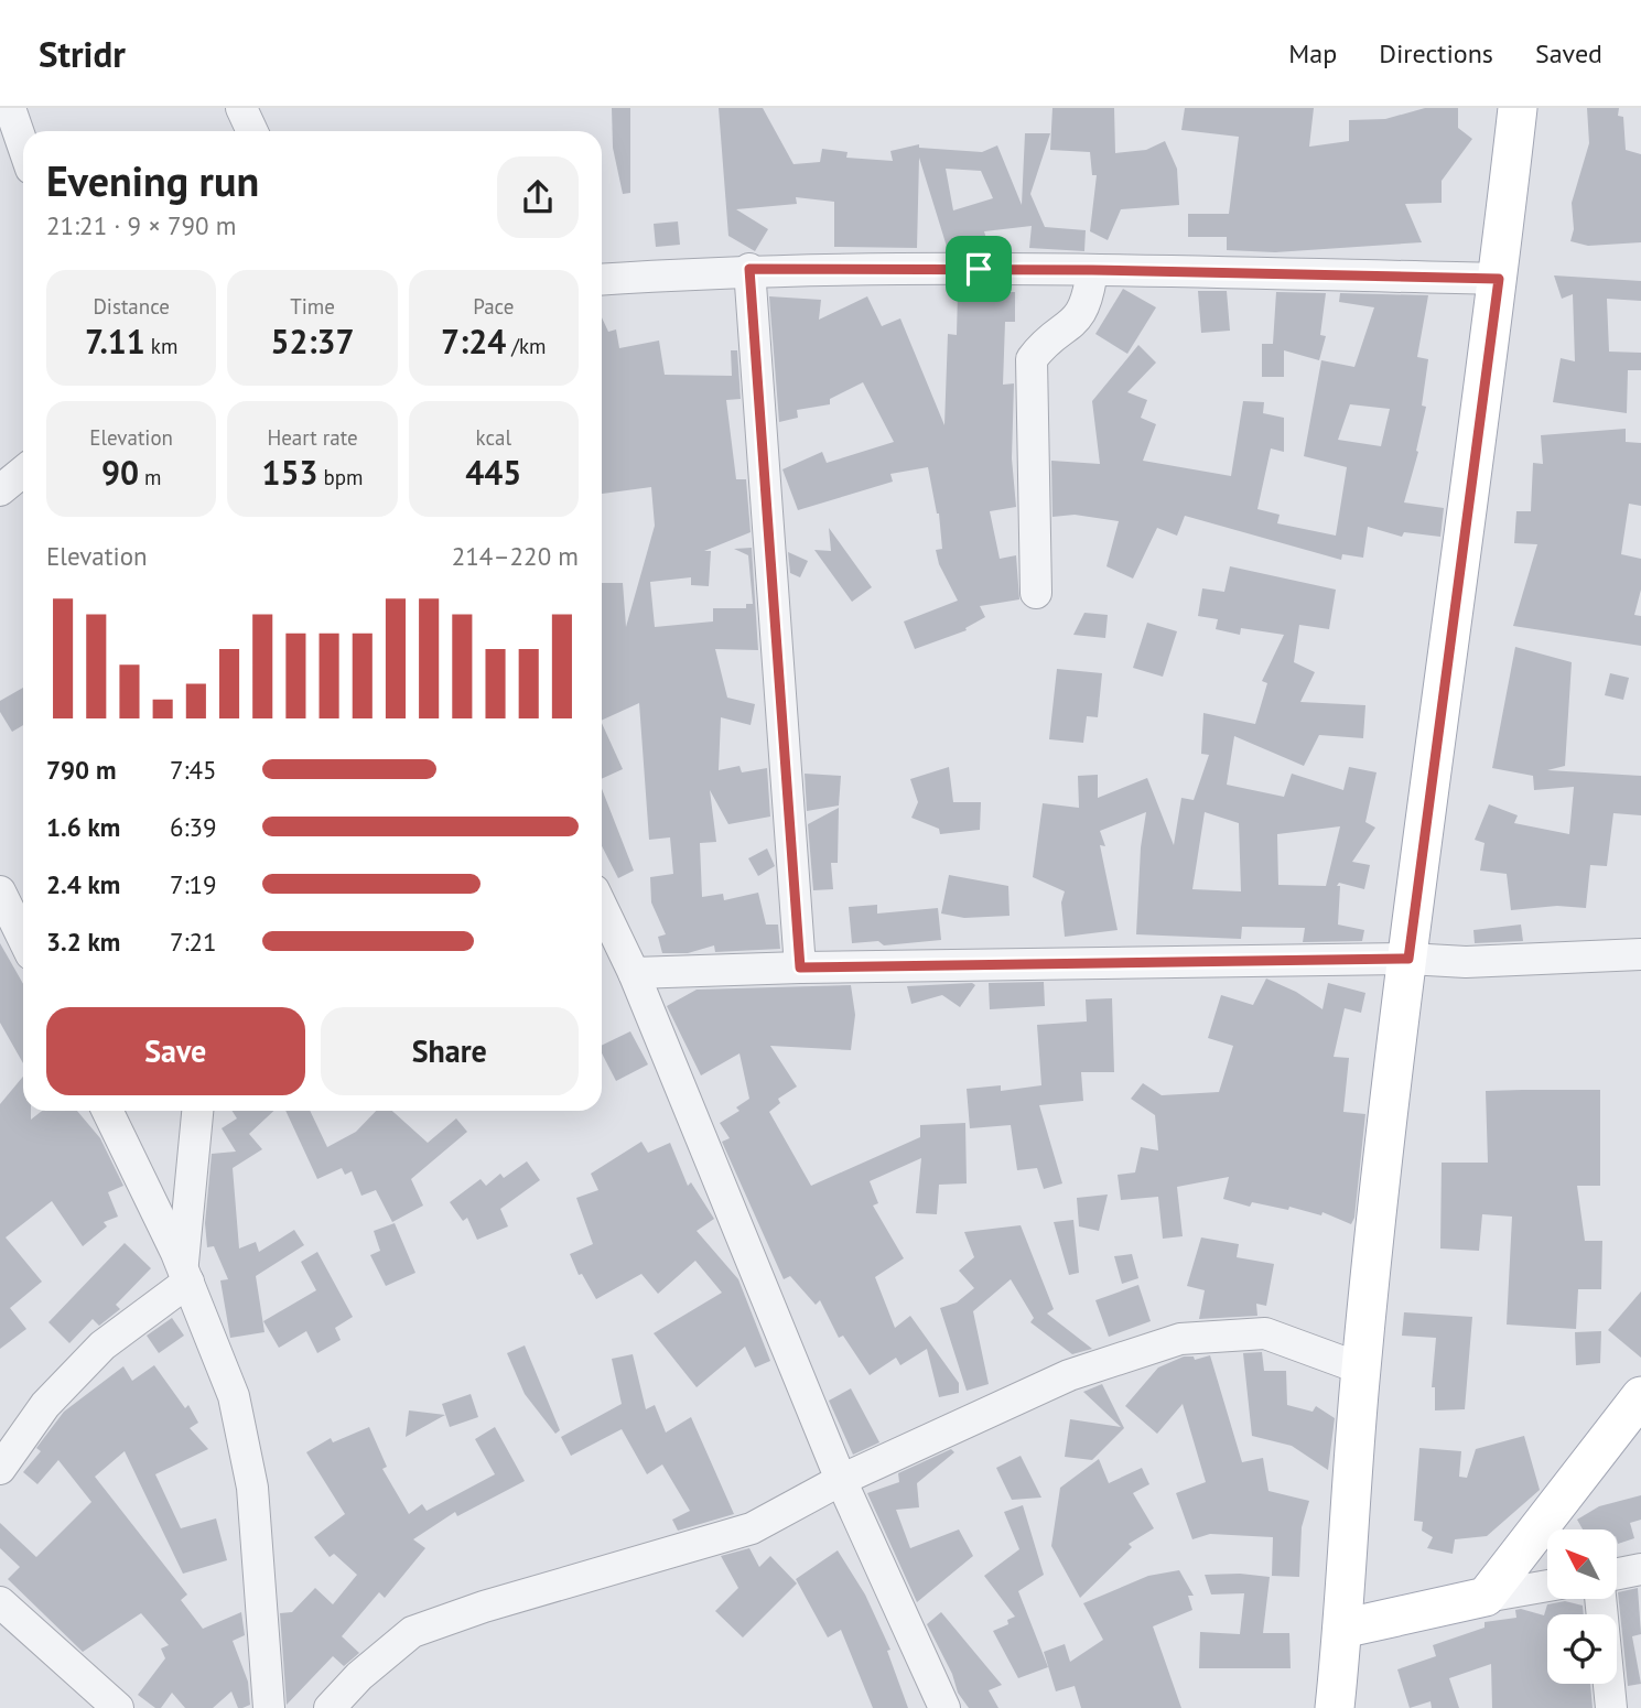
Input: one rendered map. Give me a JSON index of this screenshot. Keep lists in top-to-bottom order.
{
  "north": "top left",
  "page": {
    "header": "Stridr",
    "nav": ["Map", "Directions", "Saved"],
    "heading": ["Evening run", "21:21 · 9 × 790 m"],
    "stats": [
      ["Distance", "7.11 km"],
      ["Time", "52:37"],
      ["Pace", "7:24 /km"],
      ["Elevation", "90 m"],
      ["Heart rate", "153 bpm"],
      ["kcal", "445"]
    ],
    "chart": ["Elevation", "214–220 m"],
    "list": [
      {
        "name": "790 m",
        "note": "7:45"
      },
      {
        "name": "1.6 km",
        "note": "6:39"
      },
      {
        "name": "2.4 km",
        "note": "7:19"
      },
      {
        "name": "3.2 km",
        "note": "7:21"
      }
    ],
    "buttons": ["Save", "Share"]
  }
}
